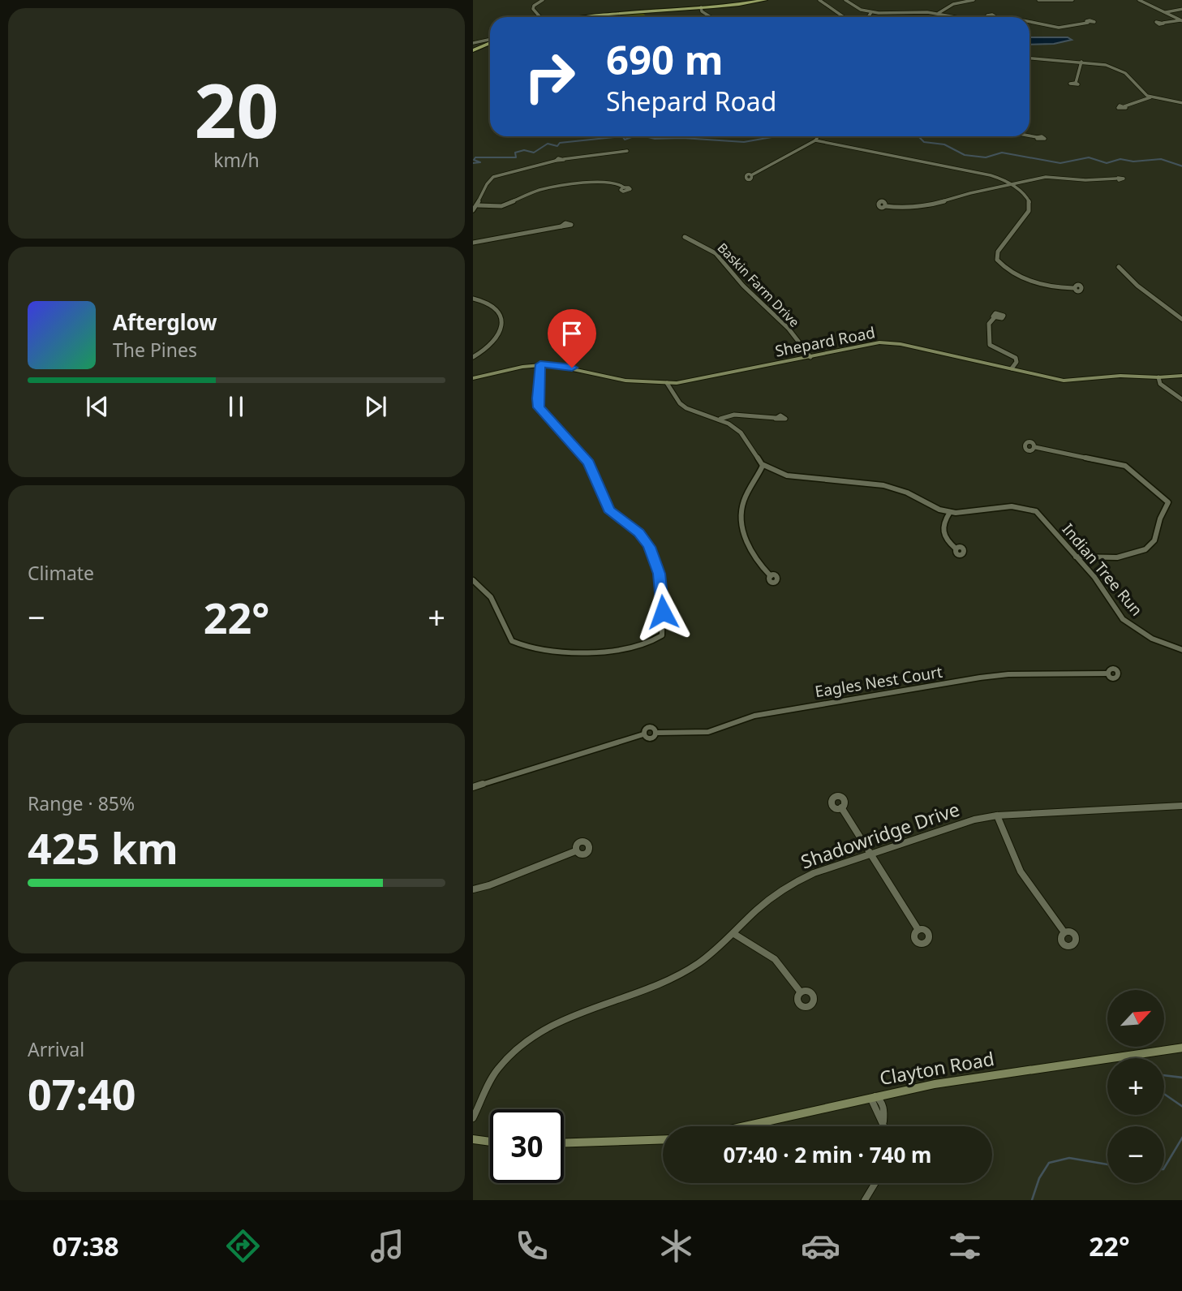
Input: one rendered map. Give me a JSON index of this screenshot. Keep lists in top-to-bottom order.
{
  "streets": {
    "street": [
      "Baskin Farm Drive",
      "Shepard Road",
      "Indian Tree Run",
      "Eagles Nest Court",
      "Shadowridge Drive",
      "Clayton Road"
    ]
  },
  "crossings": [
    ["Baskin Farm Drive", "Shepard Road"]
  ],
  "north": "top right",
  "page": {
    "tile": [
      ["20", "km/h"],
      "Climate",
      ["Range · 85%", "425 km"],
      ["Arrival", "07:40"]
    ],
    "turn": ["690 m", "Shepard Road"],
    "song": ["Afterglow", "The Pines"],
    "heat": ["−", "22°", "+"],
    "map_buttons": ["+", "−"],
    "limit": "30",
    "trip": "07:40 · 2 min · 740 m",
    "tabs": ["07:38", "22°"]
  }
}
